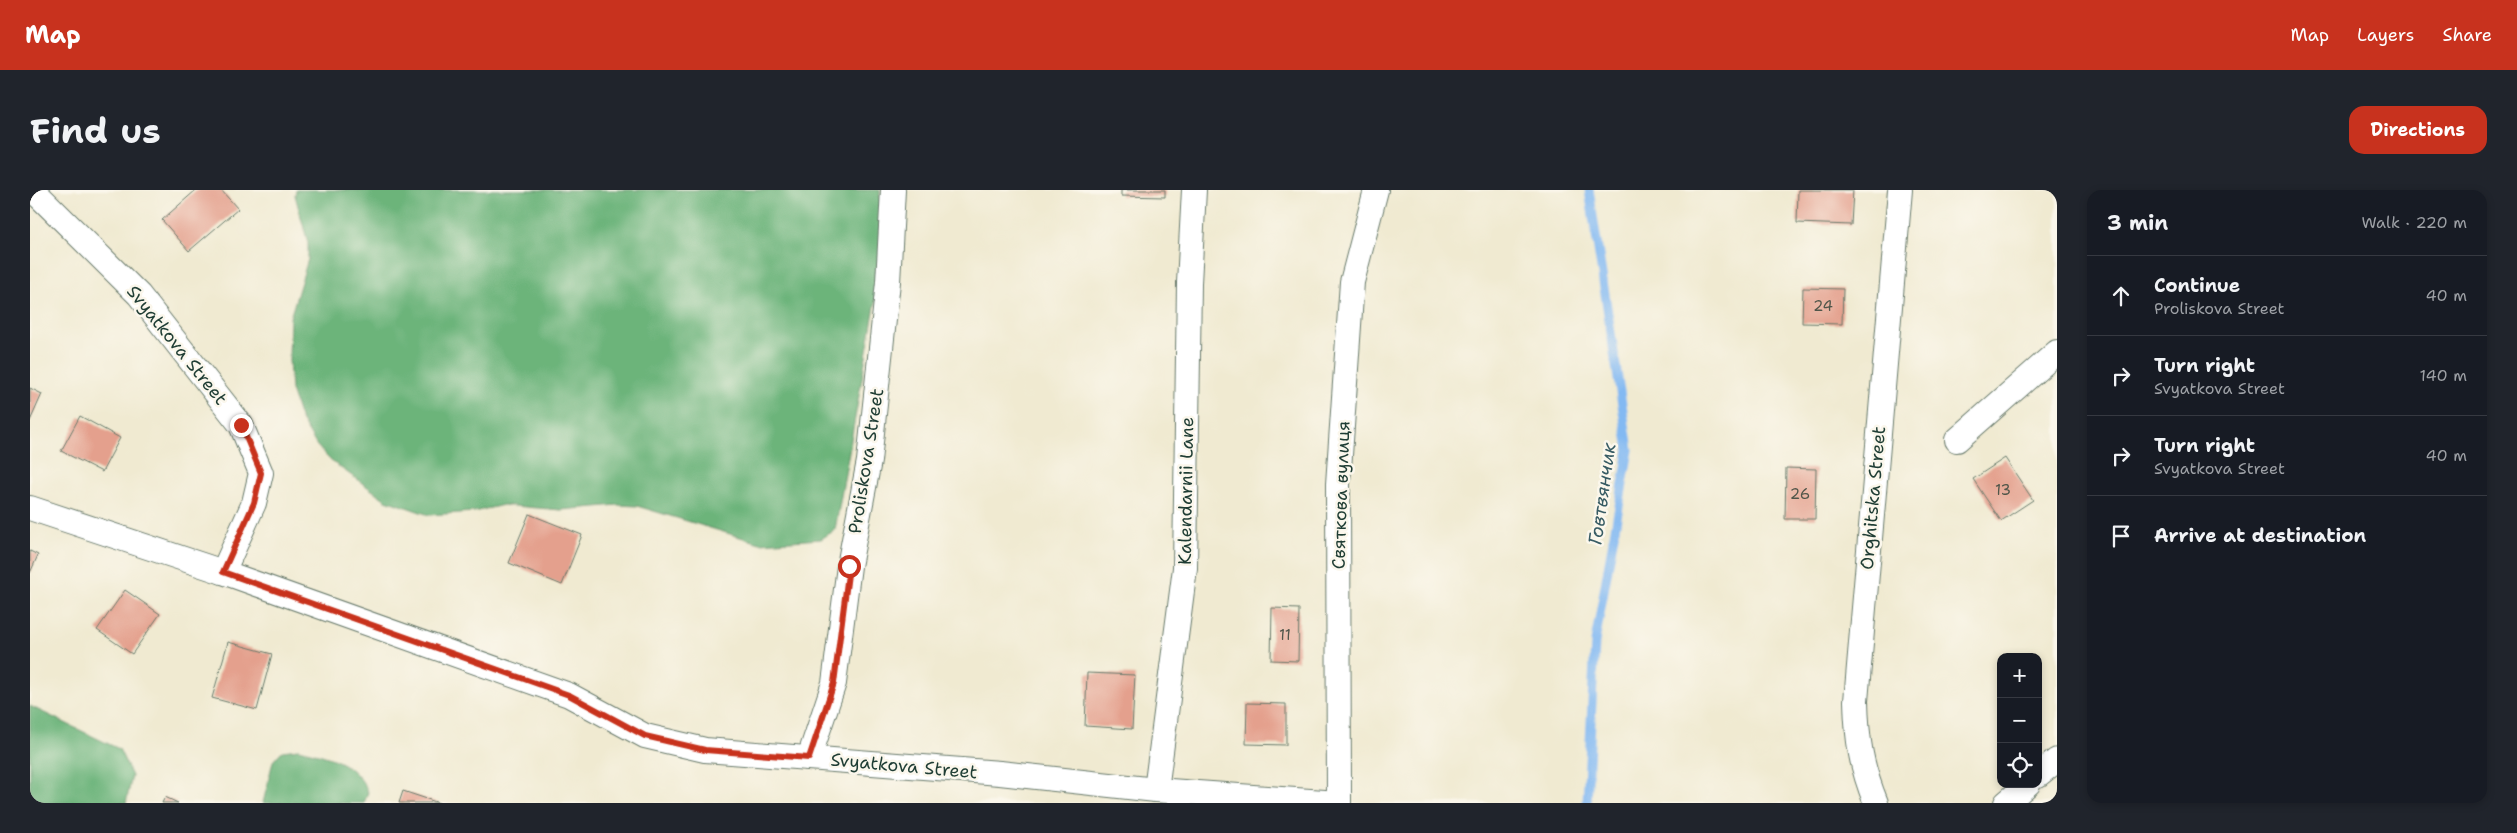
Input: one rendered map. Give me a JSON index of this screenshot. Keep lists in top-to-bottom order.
{
  "streets": {
    "street": [
      "Svyatkova Street",
      "Proliskova Street",
      "Kalendarnii Lane",
      "Святкова вулиця",
      "Orghitska Street"
    ]
  },
  "crossings": [
    ["Svyatkova Street", "Proliskova Street"],
    ["Svyatkova Street", "Kalendarnii Lane"],
    ["Svyatkova Street", "Святкова вулиця"]
  ],
  "water": ["Говтвянчик"],
  "house_numbers": [
    "24",
    "13",
    "26",
    "11"
  ],
  "page": {
    "header": "Map",
    "nav": ["Map", "Layers", "Share"],
    "buttons": "Directions",
    "title": "Find us",
    "heading": ["3 min", "Walk · 220 m"],
    "list": [
      ["Continue", "Proliskova Street", "40 m"],
      ["Turn right", "Svyatkova Street", "140 m"],
      ["Turn right", "Svyatkova Street", "40 m"],
      "Arrive at destination"
    ],
    "map_buttons": ["+", "−"]
  }
}
